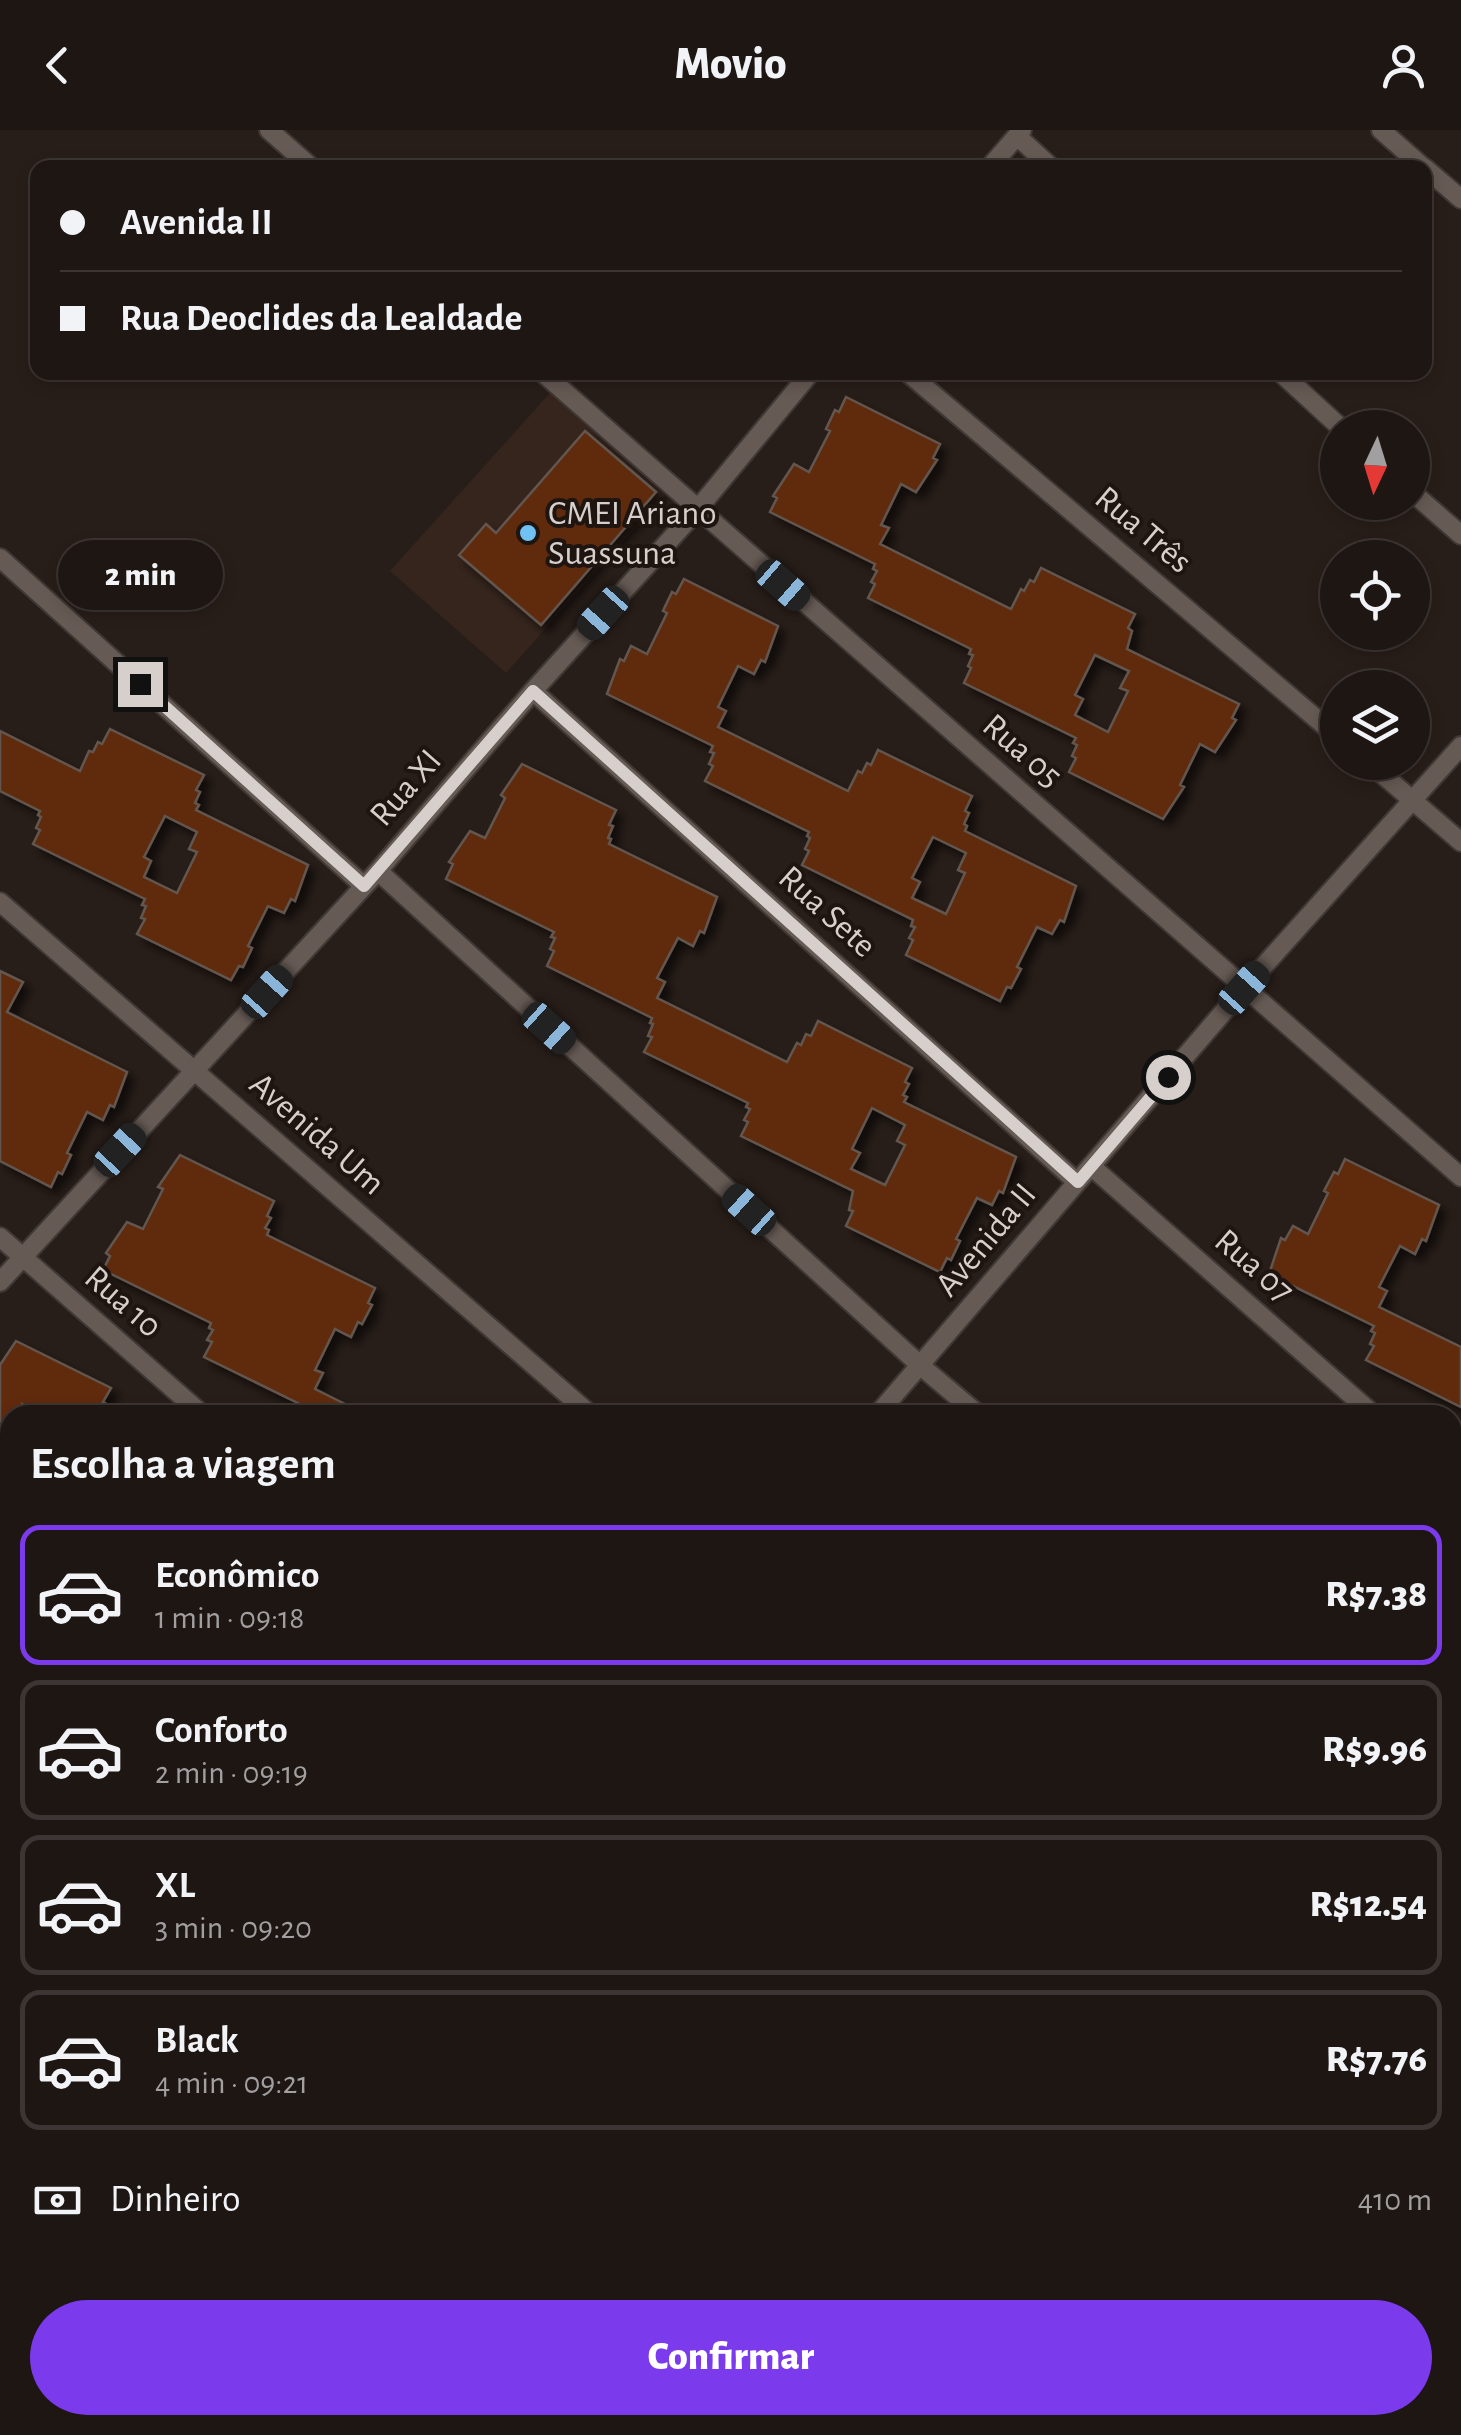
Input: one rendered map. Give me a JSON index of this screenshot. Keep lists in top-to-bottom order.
{
  "streets": {
    "street": [
      "Rua Três",
      "Rua 05",
      "Rua XI",
      "Rua Sete",
      "Avenida Um",
      "Avenida II",
      "Rua 07",
      "Rua 10"
    ]
  },
  "crossings": [
    ["Rua 05", "Rua XI"],
    ["Rua 05", "Avenida II"],
    ["Rua XI", "Rua Sete"],
    ["Rua XI", "Avenida Um"],
    ["Rua XI", "Rua 10"],
    ["Rua Sete", "Avenida II"],
    ["Avenida II", "Rua 07"]
  ],
  "places": ["CMEI Ariano Suassuna"],
  "north": "bottom",
  "page": {
    "header": "Movio",
    "banner": ["Avenida II", "Rua Deoclides da Lealdade"],
    "bubble": "2 min",
    "heading": "Escolha a viagem",
    "list": [
      {
        "name": "Econômico",
        "note": "1 min · 09:18",
        "value": "R$7.38"
      },
      {
        "name": "Conforto",
        "note": "2 min · 09:19",
        "value": "R$9.96"
      },
      {
        "name": "XL",
        "note": "3 min · 09:20",
        "value": "R$12.54"
      },
      {
        "name": "Black",
        "note": "4 min · 09:21",
        "value": "R$7.76"
      }
    ],
    "pay": ["Dinheiro", "410 m"],
    "buttons": "Confirmar"
  }
}
